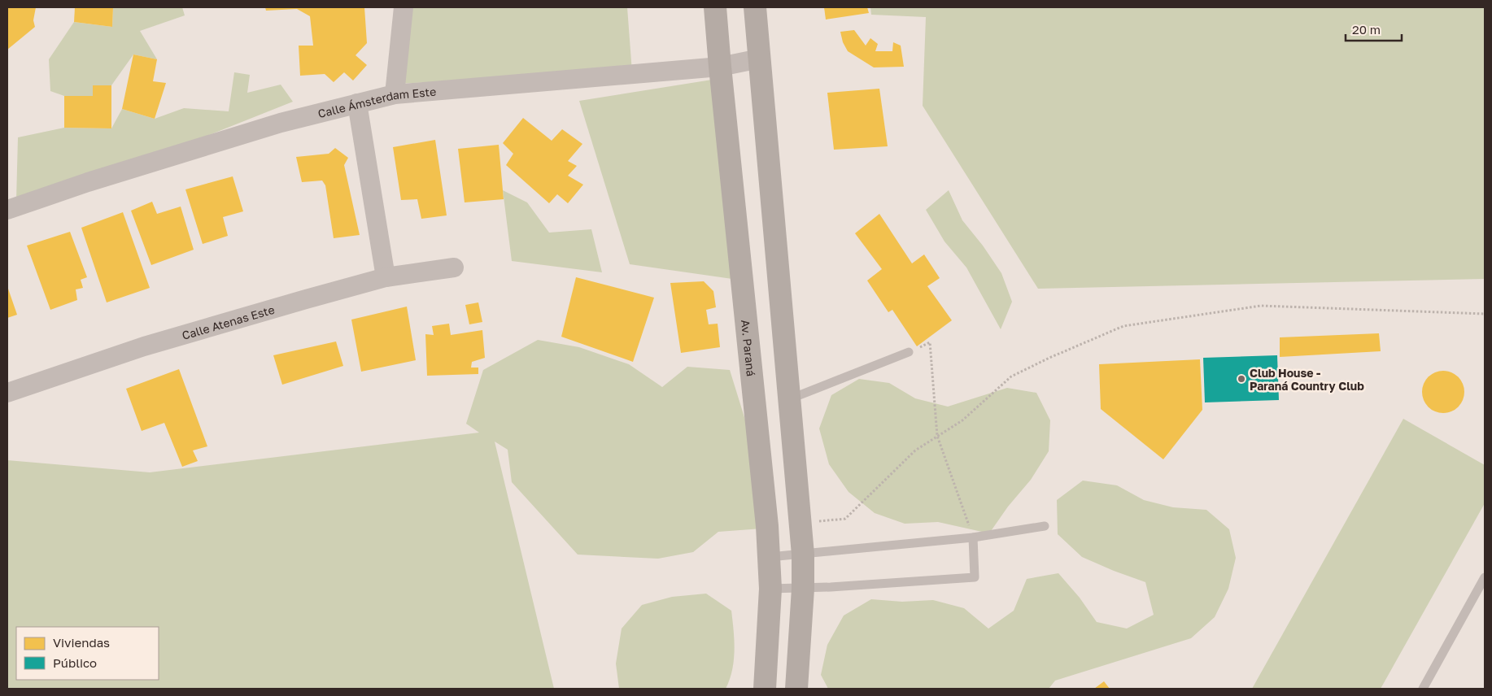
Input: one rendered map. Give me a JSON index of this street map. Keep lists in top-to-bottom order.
{
  "streets": {
    "street": ["Calle Ámsterdam Este", "Calle Atenas Este", "Av. Paraná"]
  },
  "crossings": [
    ["Calle Ámsterdam Este", "Av. Paraná"]
  ],
  "places": ["Club House - Paraná Country Club"],
  "legend": ["Viviendas", "Público"],
  "scale_bar": "20 m"
}
